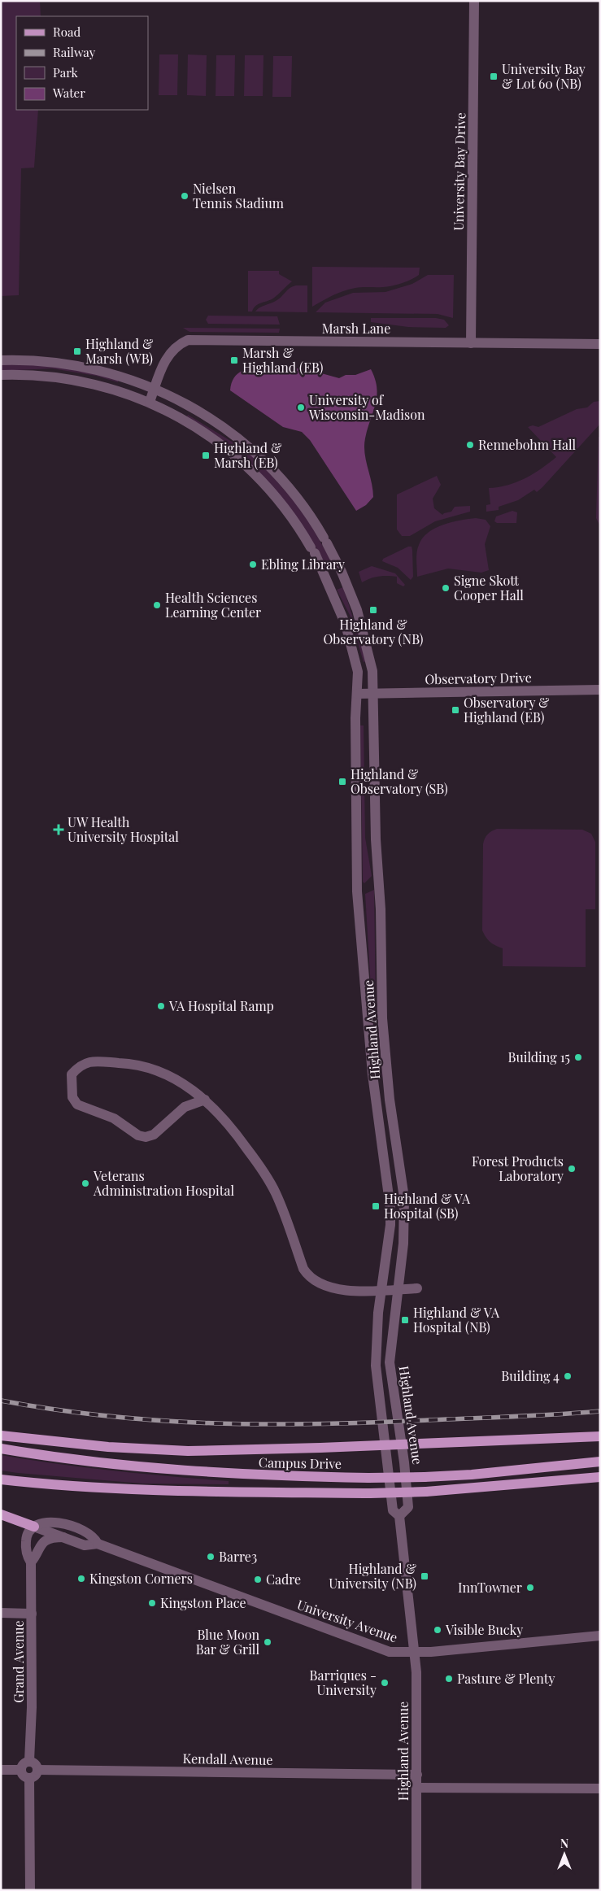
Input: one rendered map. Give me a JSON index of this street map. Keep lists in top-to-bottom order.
{
  "streets": {
    "main road": ["Campus Drive"],
    "street": [
      "University Bay Drive",
      "Marsh Lane",
      "Observatory Drive",
      "Highland Avenue",
      "University Avenue",
      "Grand Avenue",
      "Kendall Avenue"
    ]
  },
  "crossings": [
    ["University Bay Drive", "Marsh Lane"],
    ["Marsh Lane", "Highland Avenue"],
    ["Observatory Drive", "Highland Avenue"],
    ["Highland Avenue", "University Avenue"],
    ["Highland Avenue", "Kendall Avenue"],
    ["Grand Avenue", "Kendall Avenue"]
  ],
  "places": {
    "transit": [
      "University Bay & Lot 60 (NB)",
      "Highland & Marsh (WB)",
      "Marsh & Highland (EB)",
      "Highland & Marsh (EB)",
      "Highland & Observatory (NB)",
      "Observatory & Highland (EB)",
      "Highland & Observatory (SB)",
      "Highland & VA Hospital (SB)",
      "Highland & VA Hospital (NB)",
      "Highland & University (NB)"
    ],
    "other": [
      "Nielsen Tennis Stadium",
      "University of Wisconsin-Madison",
      "Rennebohm Hall",
      "Ebling Library",
      "Signe Skott Cooper Hall",
      "Health Sciences Learning Center",
      "VA Hospital Ramp",
      "Building 15",
      "Forest Products Laboratory",
      "Veterans Administration Hospital",
      "Building 4",
      "Barre3",
      "Kingston Corners",
      "Cadre",
      "InnTowner",
      "Kingston Place",
      "Visible Bucky",
      "Blue Moon Bar & Grill",
      "Pasture & Plenty",
      "Barriques - University"
    ],
    "health": ["UW Health University Hospital"]
  },
  "legend": [
    "Road",
    "Railway",
    "Park",
    "Water"
  ],
  "north": "top"
}
